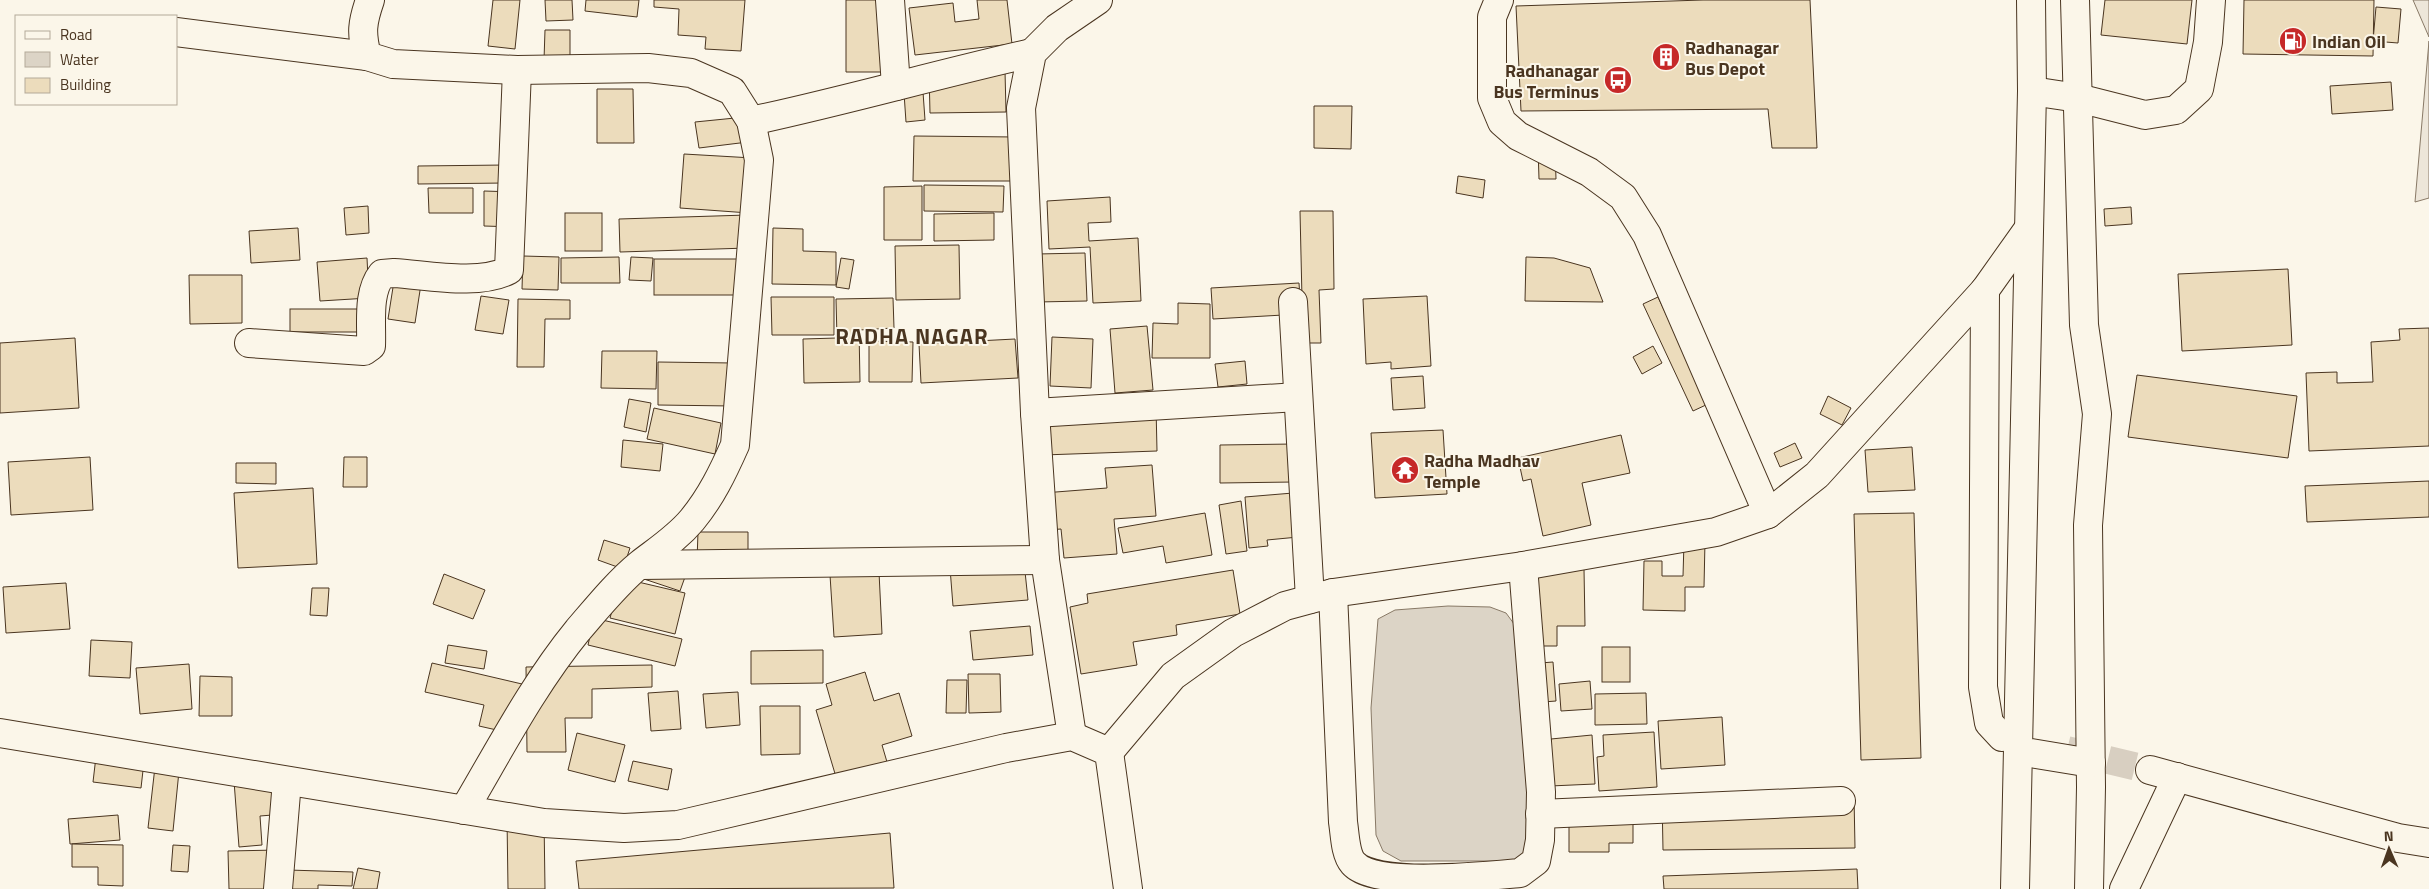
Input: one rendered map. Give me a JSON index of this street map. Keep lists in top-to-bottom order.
{
  "districts": ["RADHA NAGAR"],
  "places": {
    "fuel station": ["Indian Oil"],
    "building": ["Radhanagar Bus Depot"],
    "bus stop": ["Radhanagar Bus Terminus"],
    "temple": ["Radha Madhav Temple"]
  },
  "legend": ["Road", "Water", "Building"],
  "north": "top"
}
